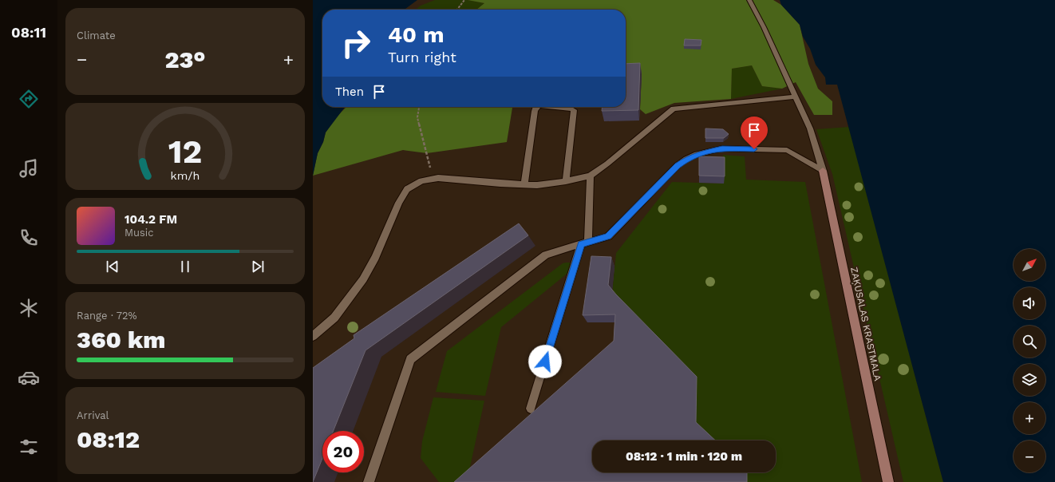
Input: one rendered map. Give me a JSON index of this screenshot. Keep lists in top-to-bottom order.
{
  "streets": {
    "street": ["ZAĶUSALAS KRASTMALA"]
  },
  "north": "top right",
  "page": {
    "tabs": "08:11",
    "tile": [
      "Climate",
      ["Range · 72%", "360 km"],
      ["Arrival", "08:12"]
    ],
    "turn": ["40 m", "Turn right"],
    "heat": ["−", "23°", "+"],
    "then": "Then",
    "song": ["104.2 FM", "Music"],
    "map_buttons": ["+", "−"],
    "limit": "20",
    "trip": "08:12 · 1 min · 120 m",
    "gauge": ["12", "km/h"]
  }
}
